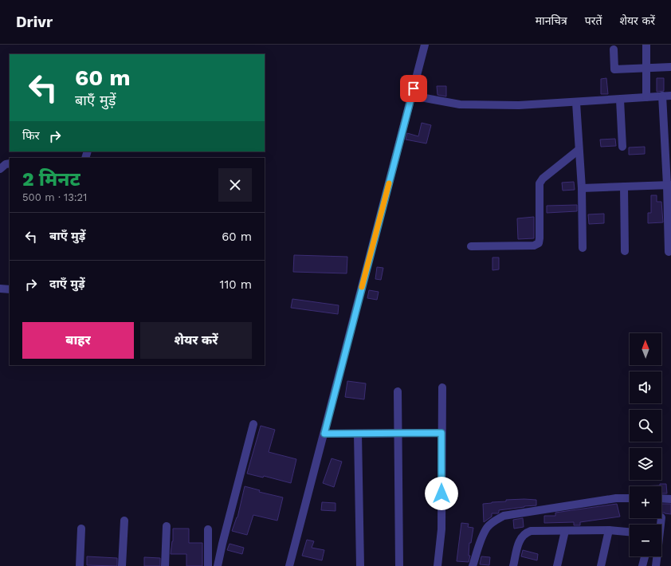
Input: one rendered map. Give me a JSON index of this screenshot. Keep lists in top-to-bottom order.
{
  "north": "top",
  "page": {
    "header": "Drivr",
    "nav": ["मानचित्र", "परतें", "शेयर करें"],
    "turn": ["60 m", "बाएँ मुड़ें"],
    "then": "फिर",
    "heading": ["2 मिनट", "500 m · 13:21"],
    "list": [
      {
        "name": "बाएँ मुड़ें",
        "value": "60 m"
      },
      {
        "name": "दाएँ मुड़ें",
        "value": "110 m"
      }
    ],
    "buttons": ["बाहर", "शेयर करें"],
    "map_buttons": ["+", "−"]
  }
}
